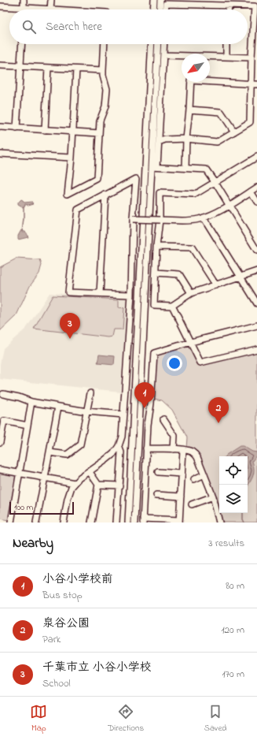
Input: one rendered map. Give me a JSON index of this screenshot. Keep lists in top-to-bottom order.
{
  "scale_bar": "100 m",
  "north": "bottom left",
  "page": {
    "search": "Search here",
    "pins": ["3", "1", "2"],
    "scale": "100 m",
    "heading": ["Nearby", "3 results"],
    "list": [
      {
        "mark": "1",
        "name": "小谷小学校前",
        "note": "Bus stop",
        "value": "80 m"
      },
      {
        "mark": "2",
        "name": "泉谷公園",
        "note": "Park",
        "value": "120 m"
      },
      {
        "mark": "3",
        "name": "千葉市立 小谷小学校",
        "note": "School",
        "value": "170 m"
      }
    ],
    "nav": ["Map", "Directions", "Saved"]
  }
}
